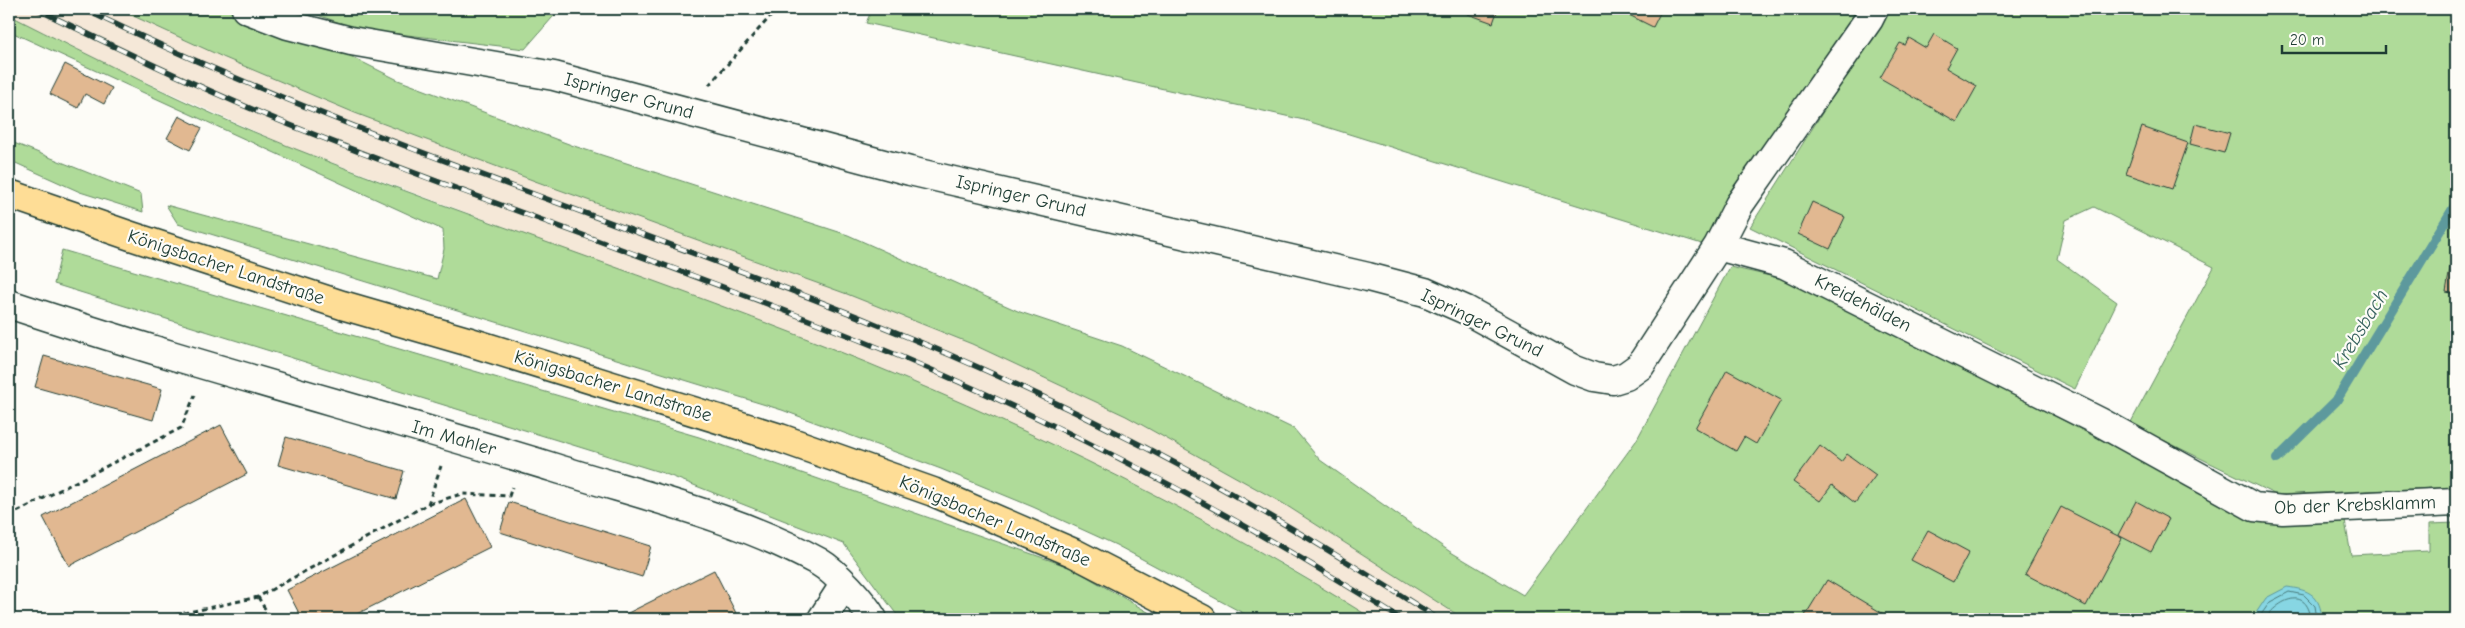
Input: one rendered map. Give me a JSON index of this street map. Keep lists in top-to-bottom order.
{
  "streets": {
    "main road": ["Königsbacher Landstraße"],
    "street": [
      "Ispringer Grund",
      "Kreidehälden",
      "Im Mahler",
      "Ob der Krebsklamm"
    ]
  },
  "crossings": [
    ["Ispringer Grund", "Kreidehälden"],
    ["Kreidehälden", "Ob der Krebsklamm"]
  ],
  "water": ["Krebsbach"],
  "scale_bar": "20 m"
}
